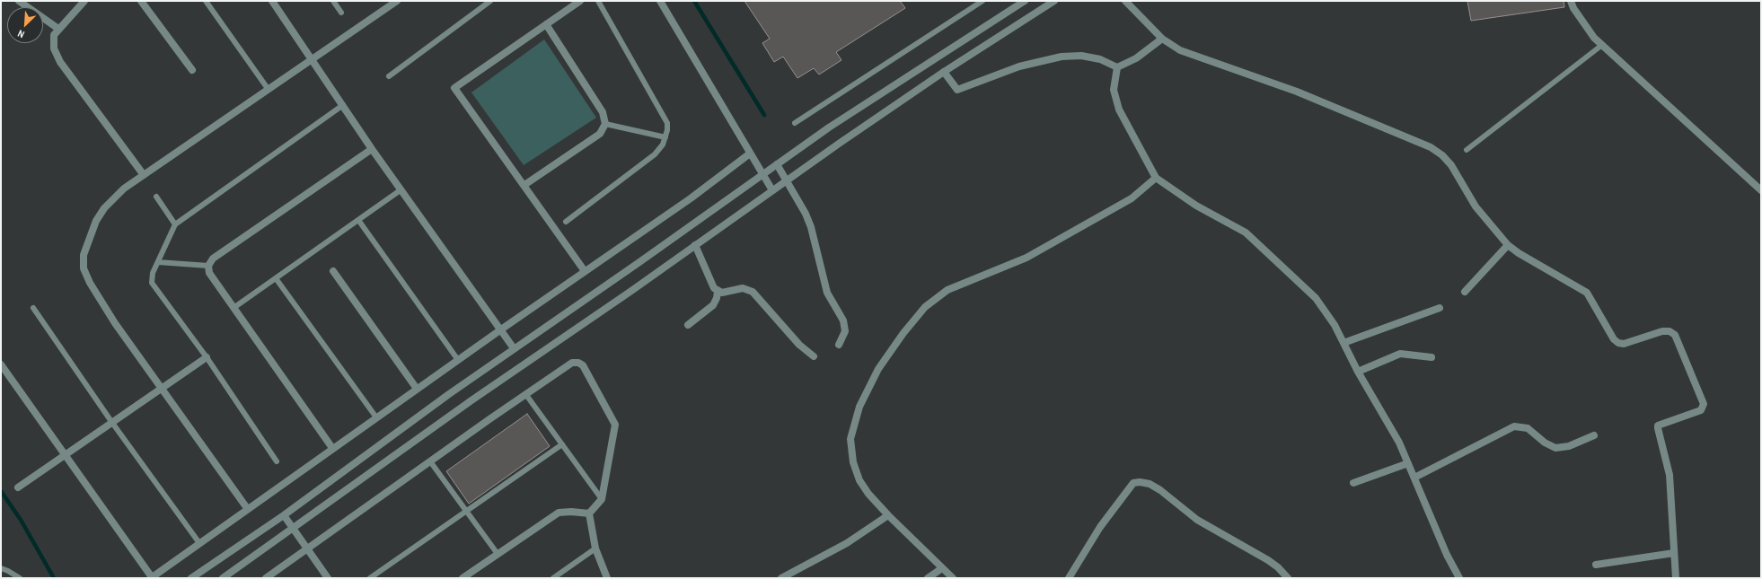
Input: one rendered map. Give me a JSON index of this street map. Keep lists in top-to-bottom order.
{
  "north": "bottom left"
}
